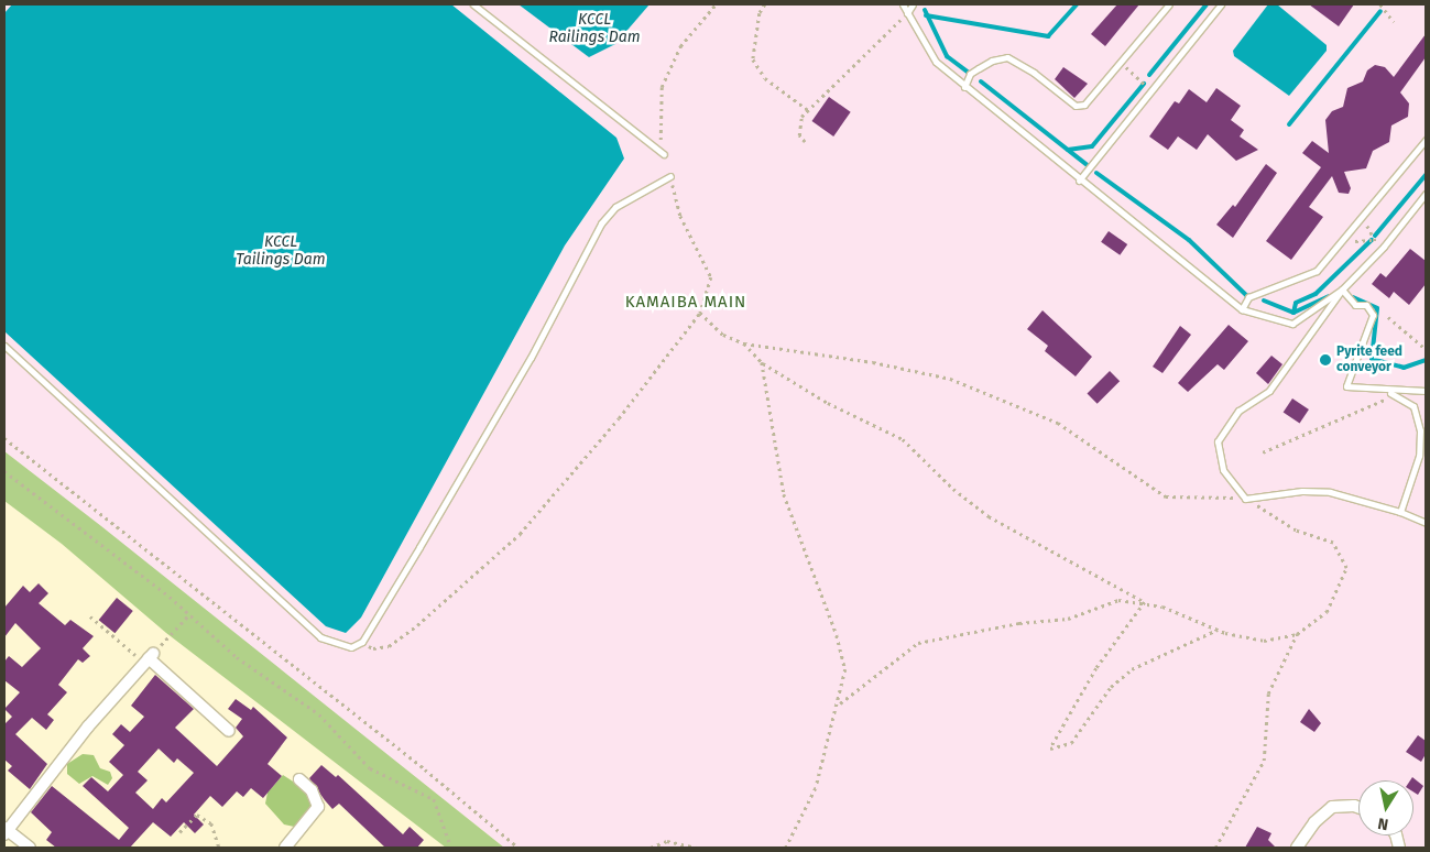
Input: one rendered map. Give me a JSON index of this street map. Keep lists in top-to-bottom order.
{
  "districts": ["KAMAIBA MAIN"],
  "water": ["KCCL Railings Dam", "KCCL Tailings Dam"],
  "places": ["Pyrite feed conveyor"],
  "north": "bottom"
}
